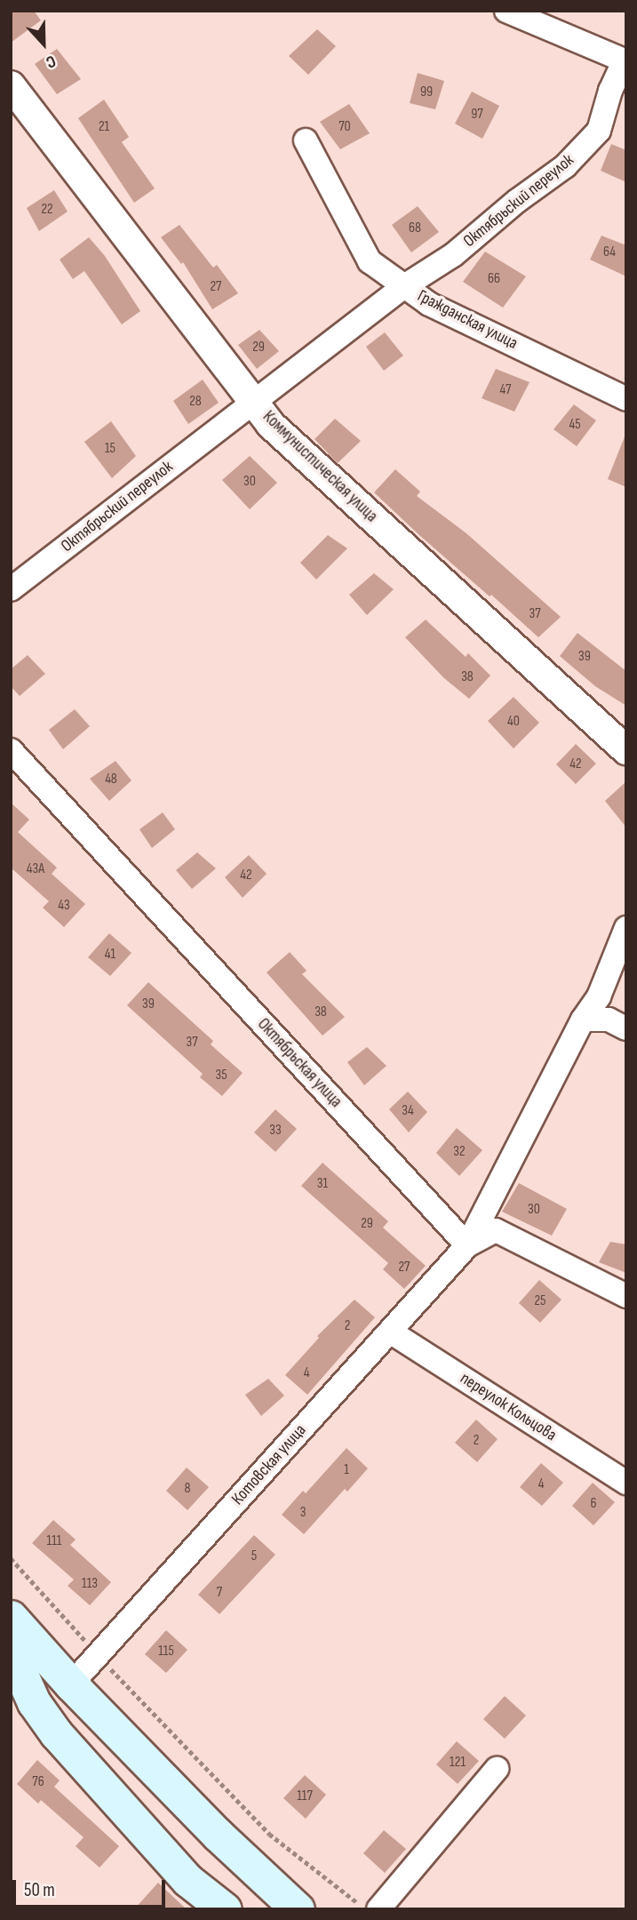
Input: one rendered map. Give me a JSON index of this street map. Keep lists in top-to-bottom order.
{
  "streets": {
    "street": [
      "Октябрьский переулок",
      "Гражданская улица",
      "Коммунистическая улица",
      "Октябрьская улица",
      "переулок Кольцова",
      "Котовская улица"
    ]
  },
  "crossings": [
    ["Октябрьский переулок", "Гражданская улица"],
    ["Октябрьский переулок", "Коммунистическая улица"],
    ["Октябрьская улица", "Котовская улица"],
    ["переулок Кольцова", "Котовская улица"]
  ],
  "house_numbers": [
    "99",
    "97",
    "21",
    "70",
    "22",
    "68",
    "64",
    "66",
    "27",
    "29",
    "47",
    "28",
    "45",
    "15",
    "30",
    "37",
    "39",
    "38",
    "40",
    "42",
    "48",
    "43А",
    "42",
    "43",
    "41",
    "39",
    "38",
    "37",
    "35",
    "34",
    "33",
    "32",
    "31",
    "30",
    "29",
    "27",
    "25",
    "2",
    "4",
    "2",
    "1",
    "4",
    "8",
    "6",
    "3",
    "111",
    "5",
    "113",
    "7",
    "115",
    "121",
    "76",
    "117"
  ],
  "scale_bar": "50 m",
  "north": "bottom"
}
